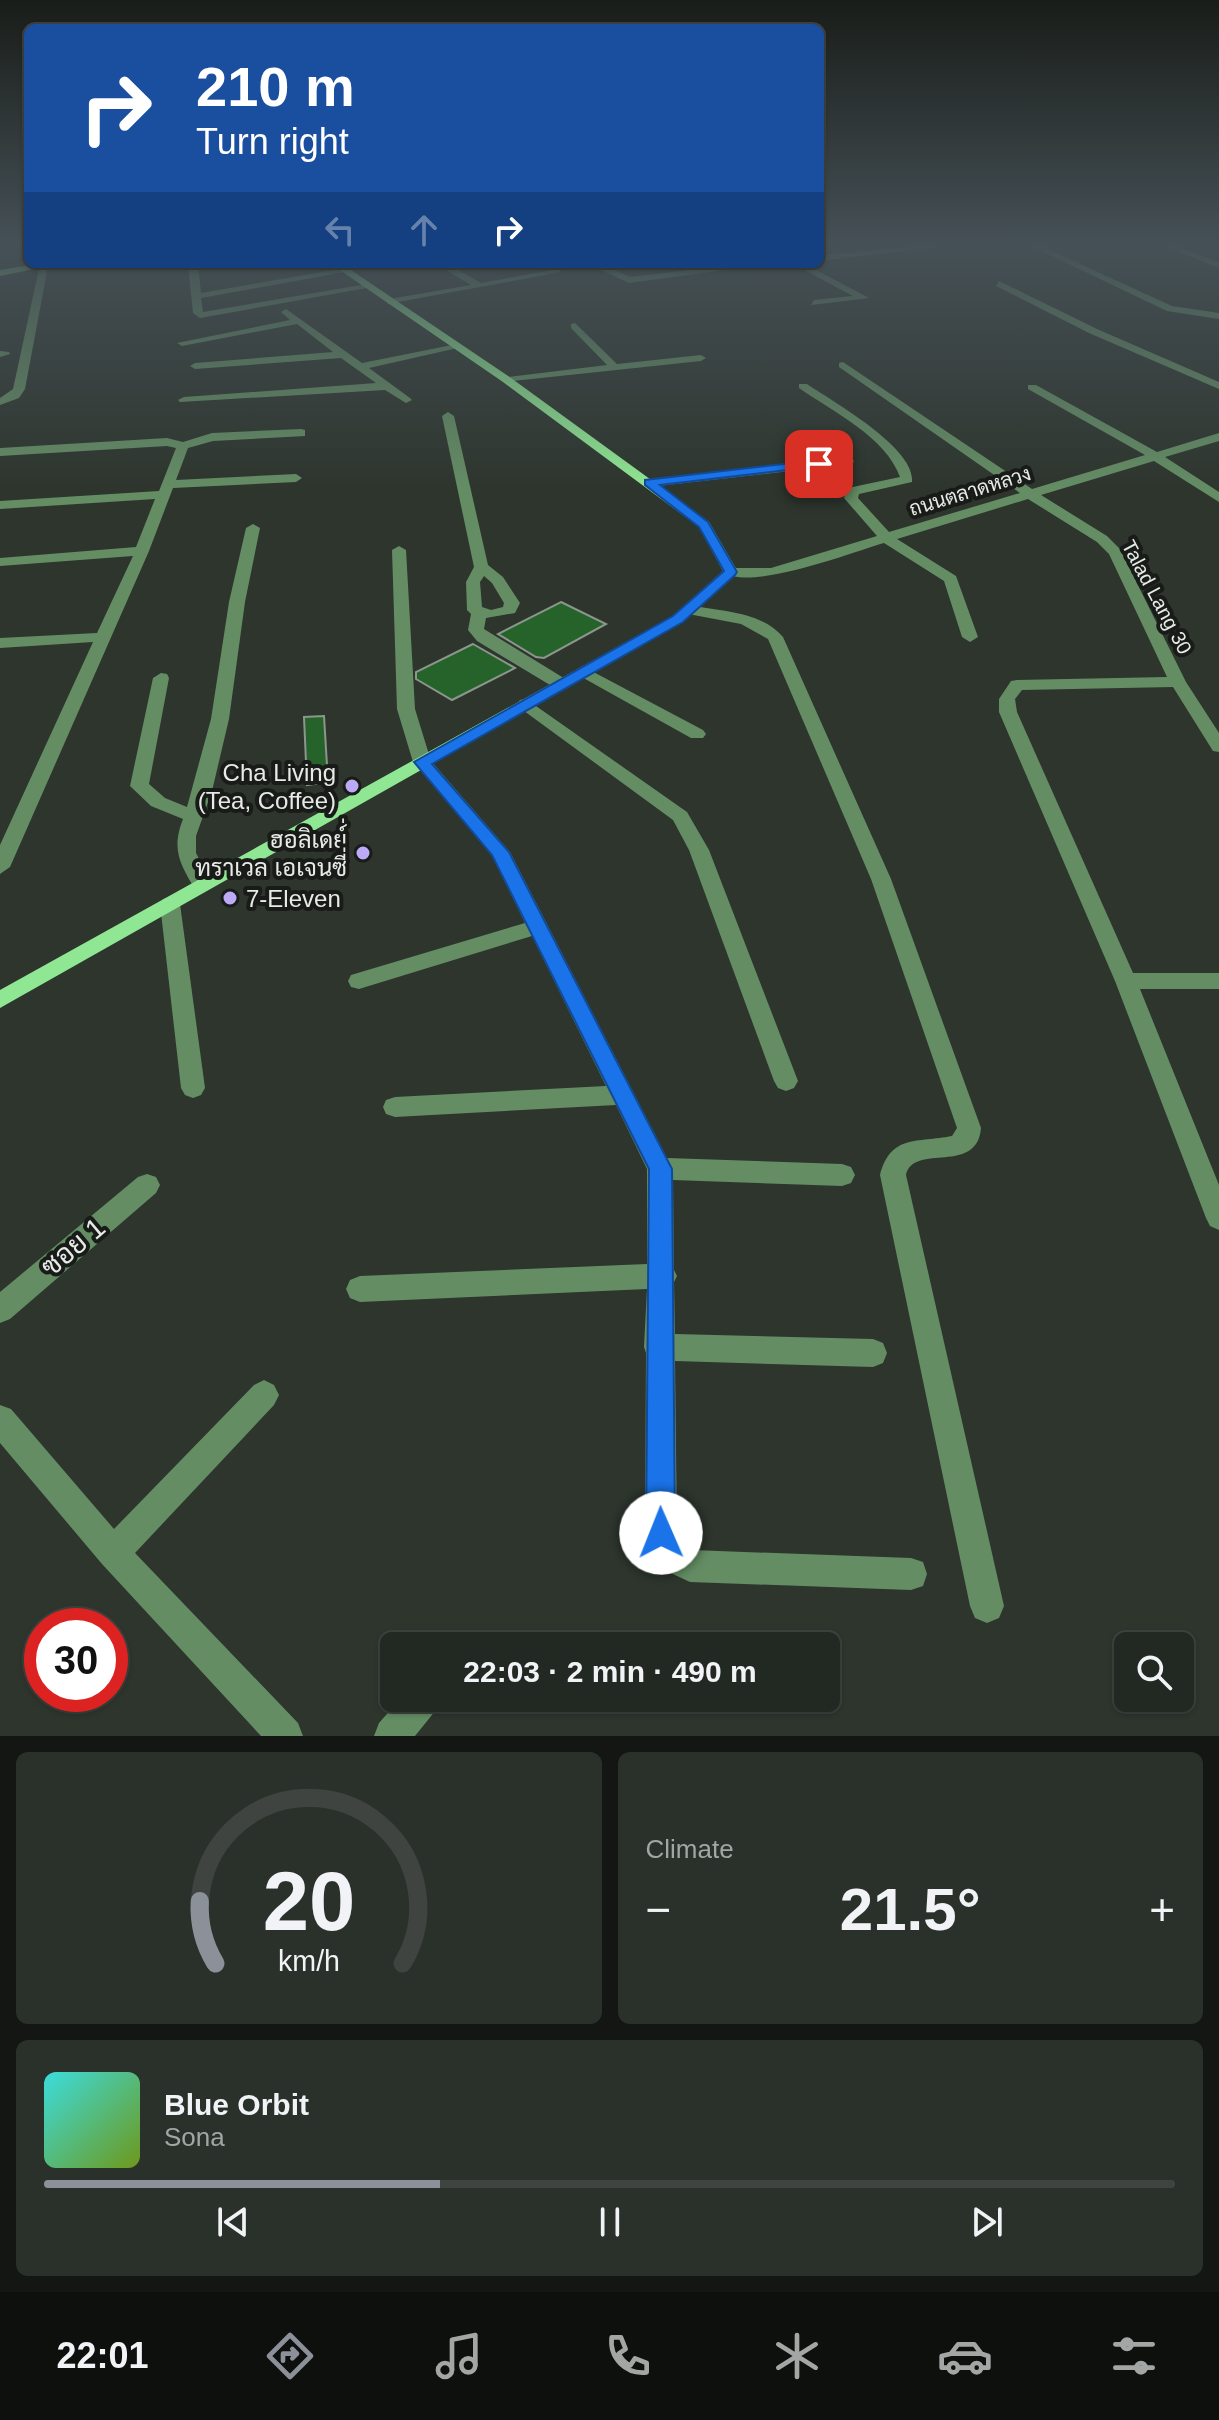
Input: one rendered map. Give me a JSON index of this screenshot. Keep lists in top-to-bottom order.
{
  "streets": {
    "street": ["ถนนตลาดหลวง", "Talad Lang 30", "ซอย 1"]
  },
  "crossings": [
    ["ถนนตลาดหลวง", "Talad Lang 30"]
  ],
  "places": ["Cha Living (Tea, Coffee)", "ฮอลิเดย์่ ทราเวล เอเจนซี่", "7-Eleven"],
  "page": {
    "turn": ["210 m", "Turn right"],
    "limit": "30",
    "trip": "22:03 · 2 min · 490 m",
    "tile": "Climate",
    "heat": ["−", "21.5°", "+"],
    "song": ["Blue Orbit", "Sona"],
    "tabs": "22:01",
    "gauge": ["20", "km/h"]
  }
}
